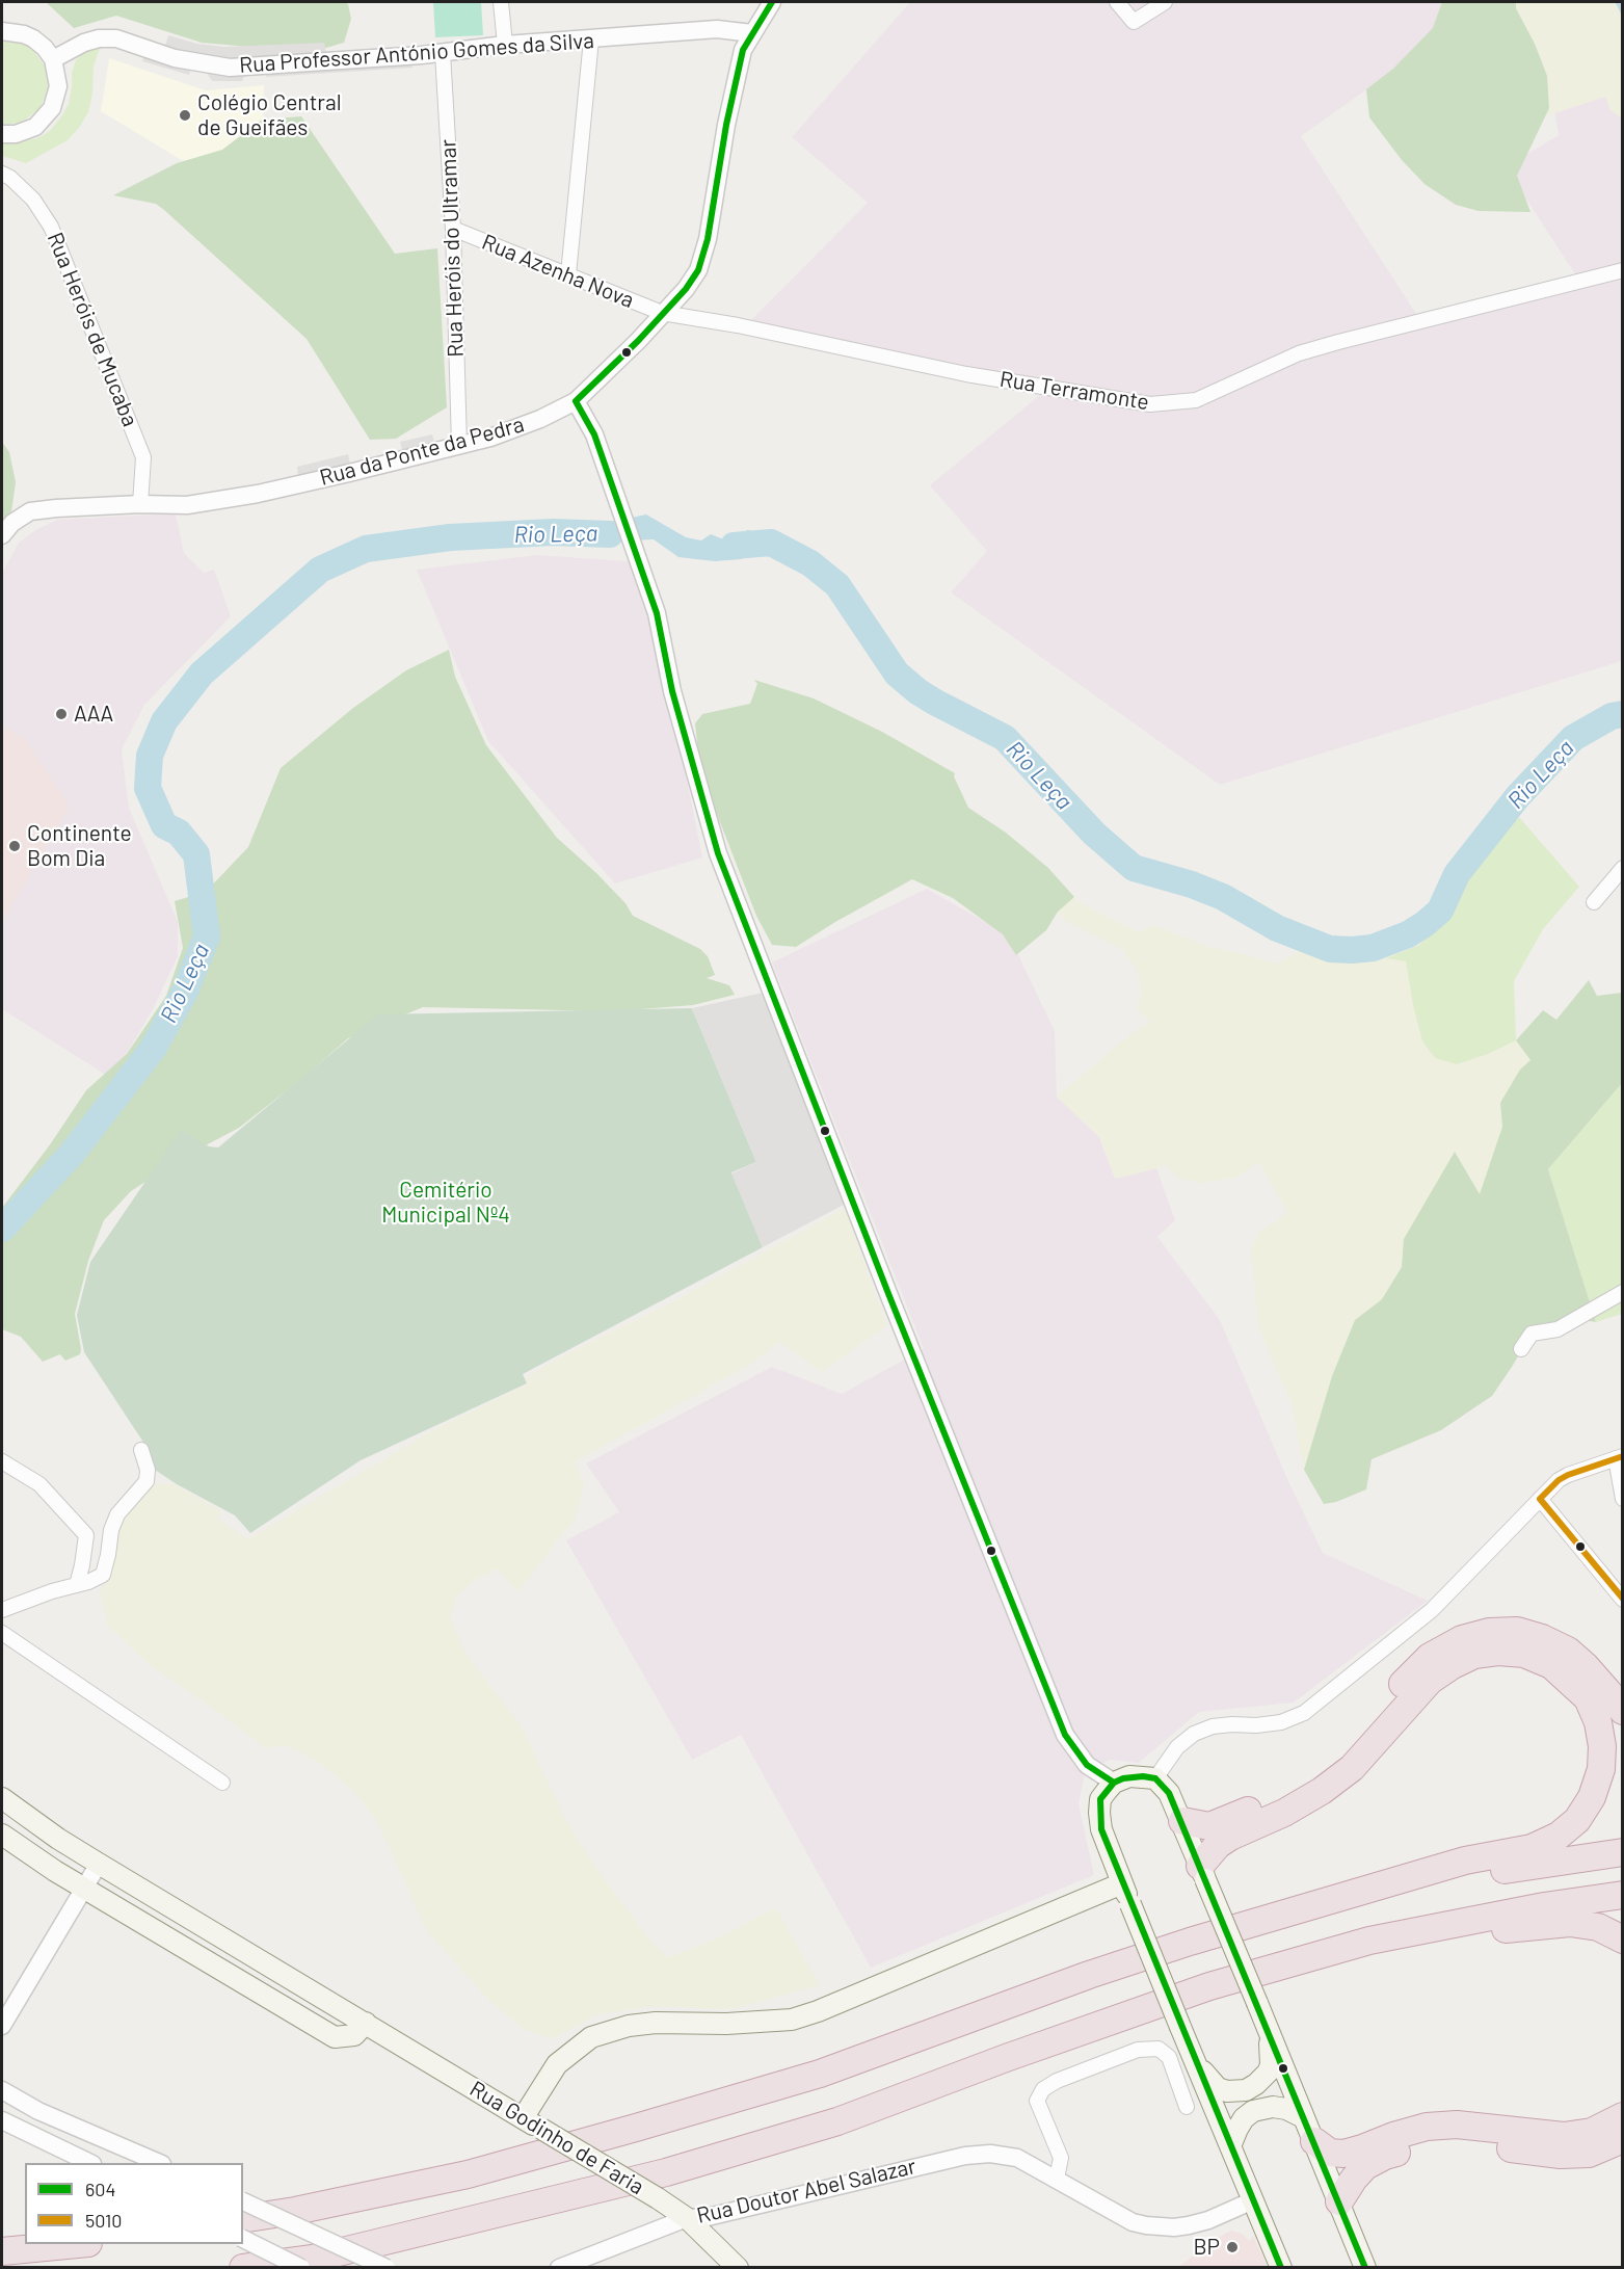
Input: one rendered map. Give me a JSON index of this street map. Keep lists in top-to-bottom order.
{
  "streets": {
    "main road": ["Rua Godinho de Faria"],
    "street": [
      "Rua Professor António Gomes da Silva",
      "Rua Heróis do Ultramar",
      "Rua Azenha Nova",
      "Rua Heróis de Mucaba",
      "Rua Terramonte",
      "Rua da Ponte da Pedra",
      "Rua Doutor Abel Salazar"
    ]
  },
  "crossings": [
    ["Rua Professor António Gomes da Silva", "Rua Heróis do Ultramar"],
    ["Rua Professor António Gomes da Silva", "Rua da Ponte da Pedra"],
    ["Rua Heróis do Ultramar", "Rua Azenha Nova"],
    ["Rua Heróis do Ultramar", "Rua da Ponte da Pedra"],
    ["Rua Azenha Nova", "Rua Terramonte"],
    ["Rua Azenha Nova", "Rua da Ponte da Pedra"],
    ["Rua Heróis de Mucaba", "Rua da Ponte da Pedra"],
    ["Rua Terramonte", "Rua da Ponte da Pedra"],
    ["Rua Godinho de Faria", "Rua Doutor Abel Salazar"]
  ],
  "water": ["Rio Leça"],
  "parks": ["Cemitério Municipal Nº4"],
  "places": [
    "Colégio Central de Gueifães",
    "AAA",
    "Continente Bom Dia",
    "BP"
  ],
  "lines": ["transit line 604", "transit line 5010"],
  "legend": ["604", "5010"]
}
